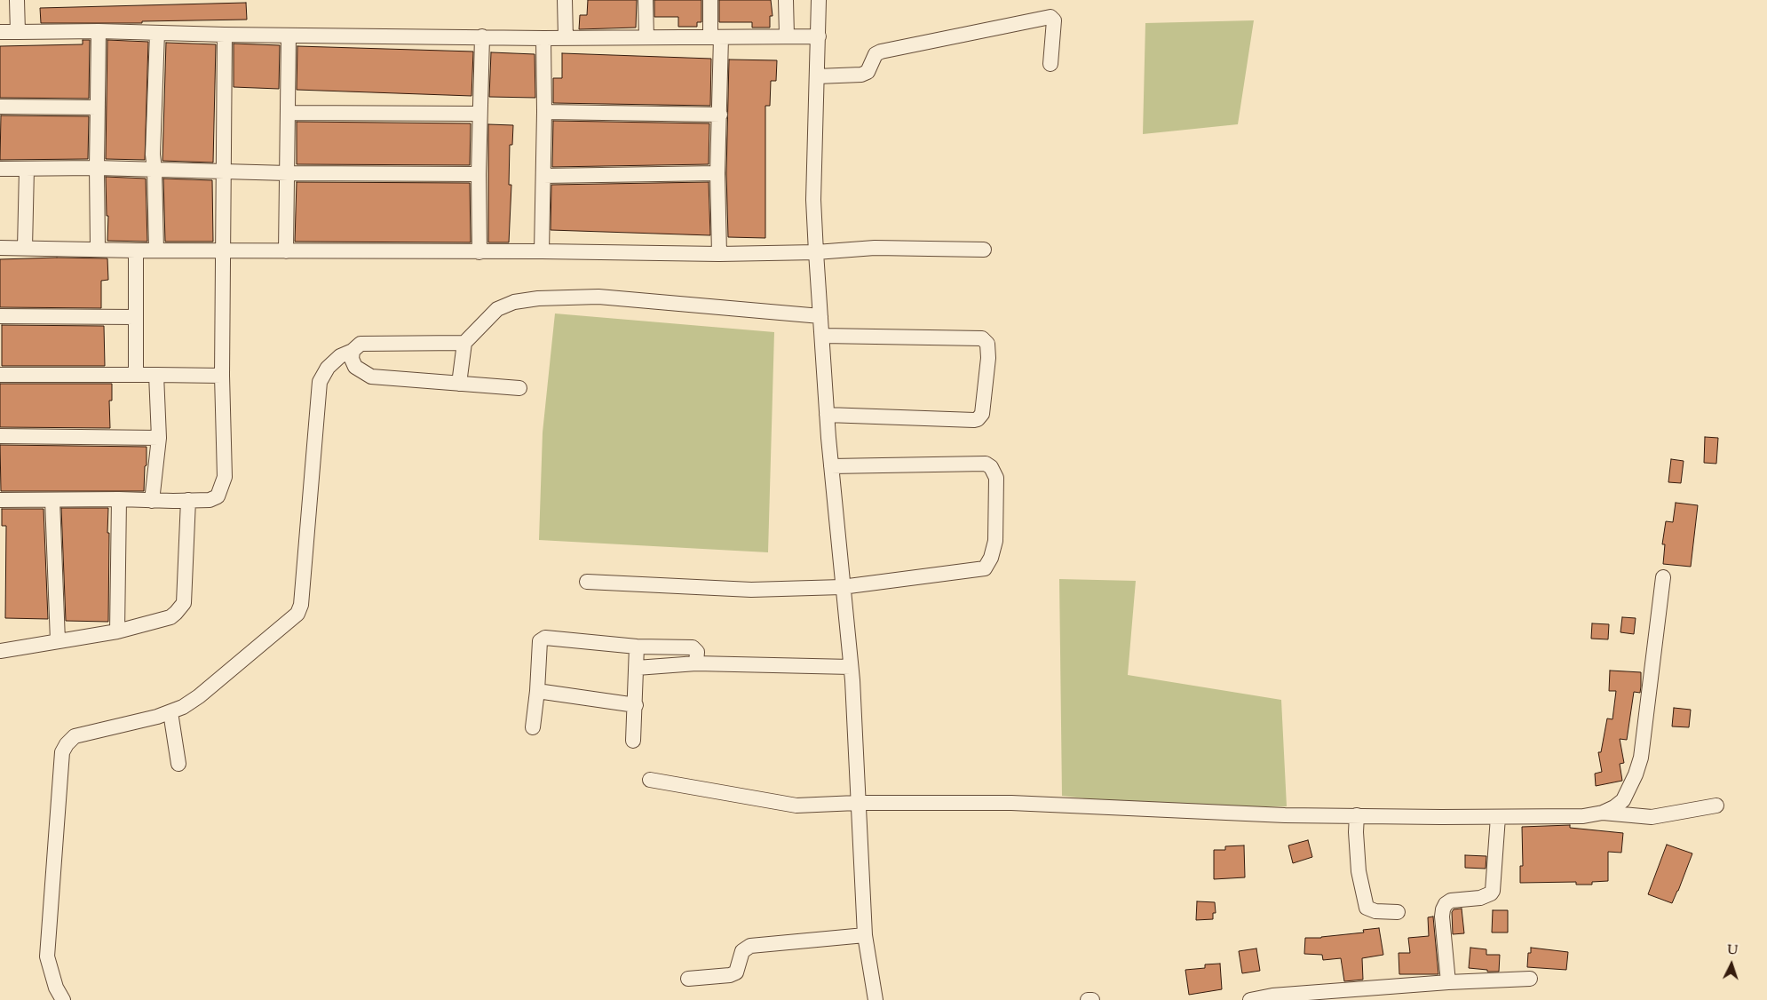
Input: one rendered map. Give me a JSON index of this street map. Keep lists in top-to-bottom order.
{
  "north": "top"
}
